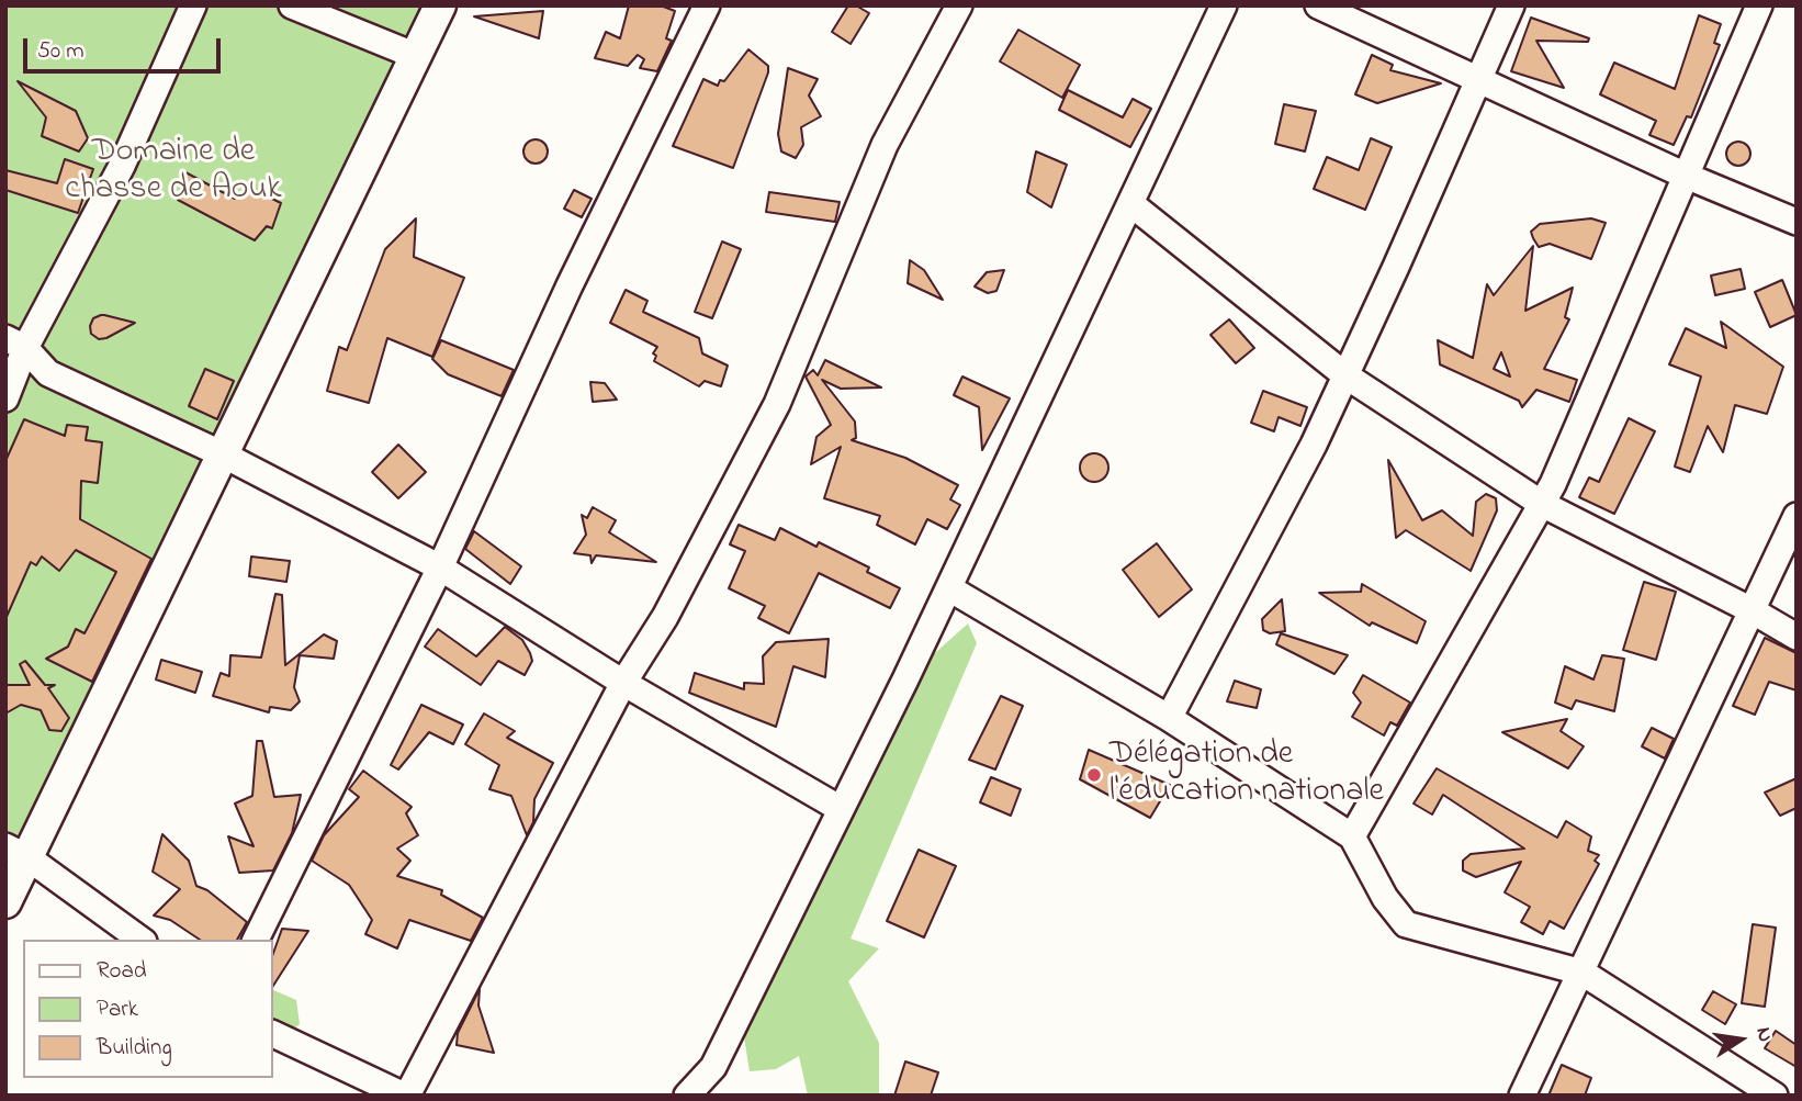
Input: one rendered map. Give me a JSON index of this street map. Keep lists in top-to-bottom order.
{
  "parks": ["Domaine de chasse de Aouk"],
  "places": ["Délégation de l'éducation nationale"],
  "legend": ["Road", "Park", "Building"],
  "scale_bar": "50 m",
  "north": "right"
}
